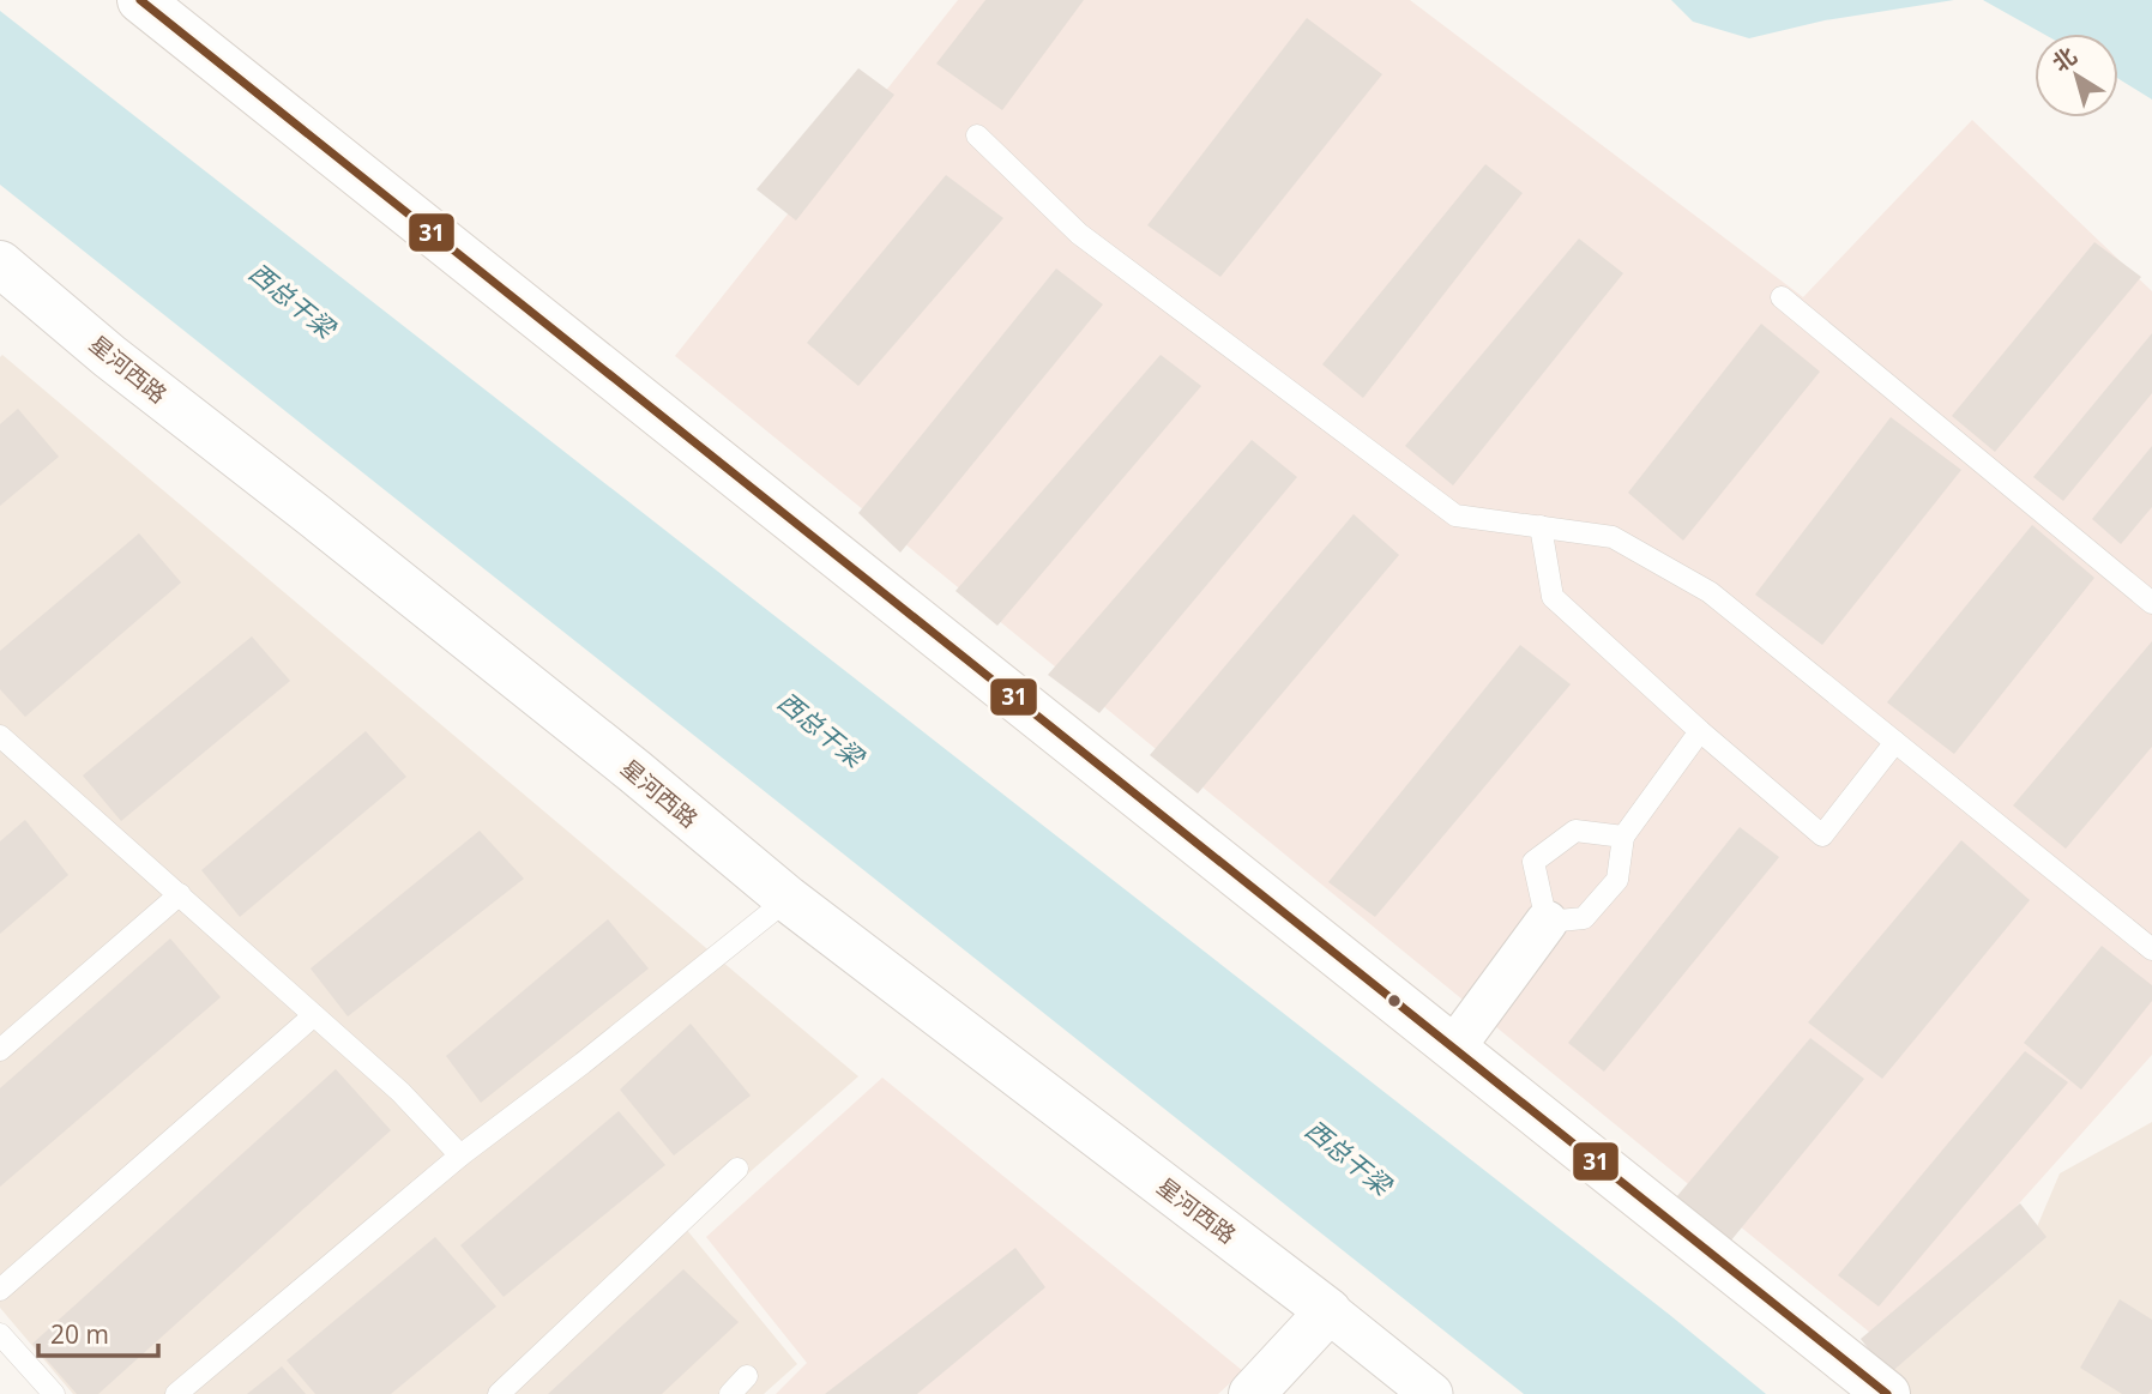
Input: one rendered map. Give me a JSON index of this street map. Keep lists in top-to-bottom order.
{
  "streets": {
    "main road": ["星河西路"]
  },
  "water": ["西总干梁"],
  "lines": ["transit line 31"],
  "scale_bar": "20 m",
  "north": "top left"
}
